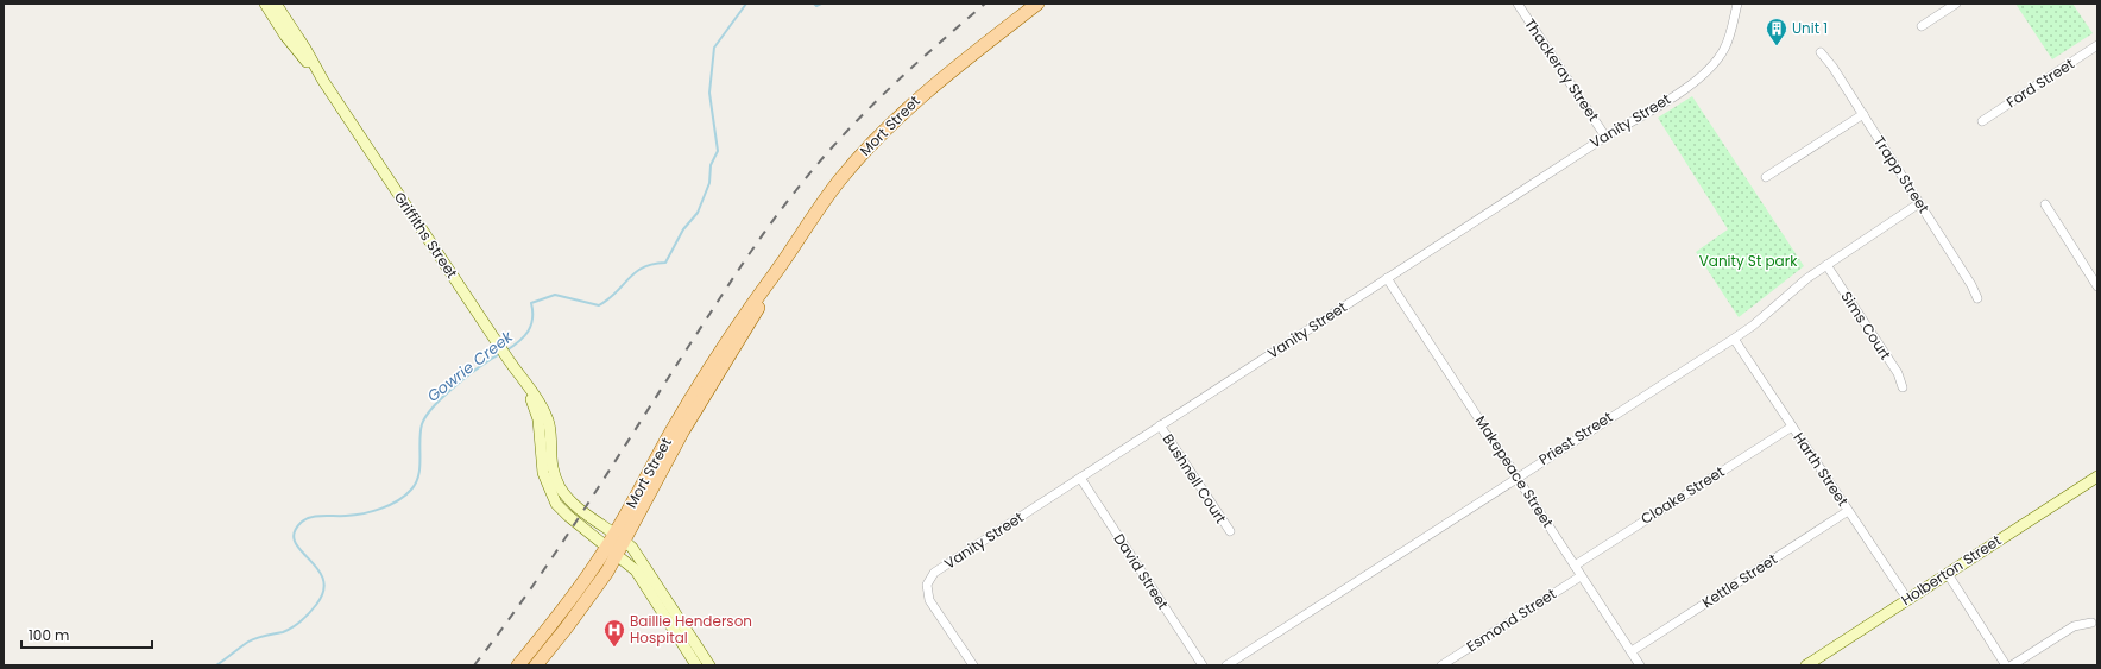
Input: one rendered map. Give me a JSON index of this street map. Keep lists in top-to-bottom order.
{
  "streets": {
    "main road": ["Mort Street"],
    "street": [
      "Thackeray Street",
      "Ford Street",
      "Vanity Street",
      "Trapp Street",
      "Griffiths Street",
      "Sims Court",
      "Priest Street",
      "Harth Street",
      "Makepeace Street",
      "Bushnell Court",
      "Cloake Street",
      "Holberton Street",
      "David Street",
      "Kettle Street",
      "Esmond Street"
    ]
  },
  "crossings": [
    ["Thackeray Street", "Vanity Street"],
    ["Vanity Street", "Makepeace Street"],
    ["Vanity Street", "Bushnell Court"],
    ["Vanity Street", "David Street"],
    ["Mort Street", "Griffiths Street"],
    ["Trapp Street", "Priest Street"],
    ["Sims Court", "Priest Street"],
    ["Priest Street", "Harth Street"],
    ["Priest Street", "Makepeace Street"],
    ["Harth Street", "Cloake Street"],
    ["Harth Street", "Holberton Street"],
    ["Harth Street", "Kettle Street"],
    ["Makepeace Street", "Cloake Street"],
    ["Makepeace Street", "Kettle Street"],
    ["Makepeace Street", "Esmond Street"]
  ],
  "water": ["Gowrie Creek"],
  "parks": ["Vanity St park"],
  "places": {
    "building": ["Unit 1"],
    "hospital": ["Baillie Henderson Hospital"]
  },
  "scale_bar": "100 m"
}
